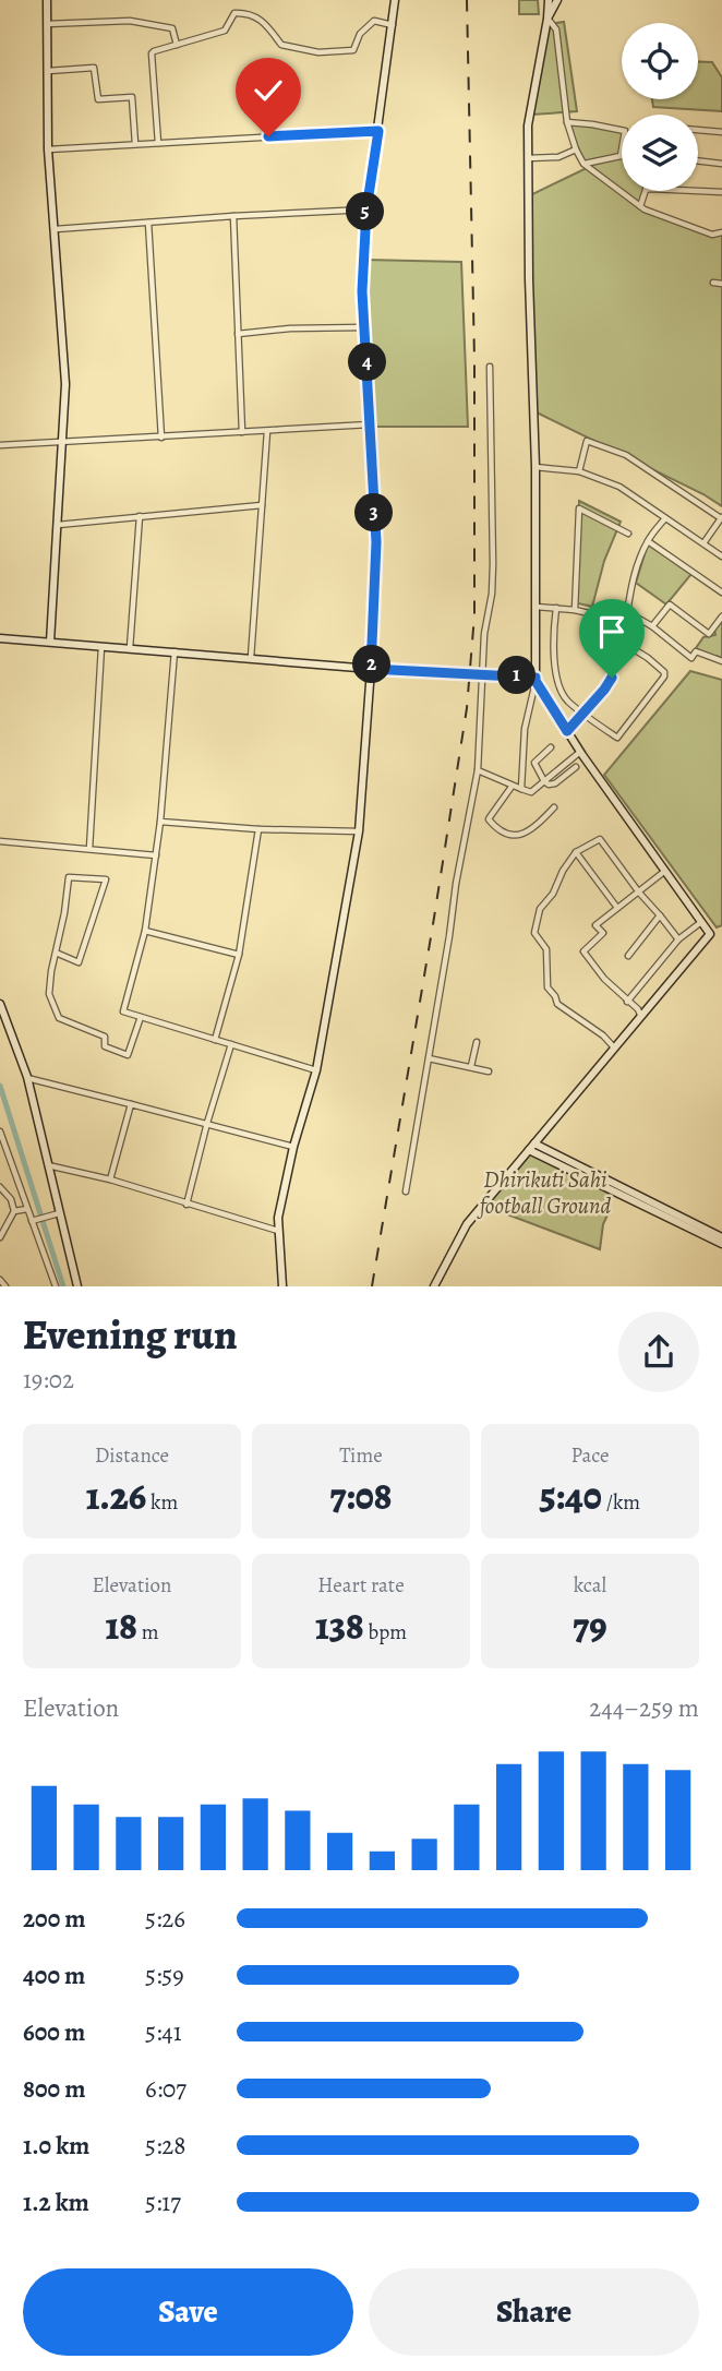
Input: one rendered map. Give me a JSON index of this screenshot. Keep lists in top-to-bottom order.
{
  "parks": ["Dhirikuti Sahi football Ground"],
  "page": {
    "pins": [
      "5",
      "4",
      "3",
      "2",
      "1"
    ],
    "heading": ["Evening run", "19:02"],
    "stats": [
      ["Distance", "1.26 km"],
      ["Time", "7:08"],
      ["Pace", "5:40 /km"],
      ["Elevation", "18 m"],
      ["Heart rate", "138 bpm"],
      ["kcal", "79"]
    ],
    "chart": ["Elevation", "244–259 m"],
    "list": [
      {
        "name": "200 m",
        "note": "5:26"
      },
      {
        "name": "400 m",
        "note": "5:59"
      },
      {
        "name": "600 m",
        "note": "5:41"
      },
      {
        "name": "800 m",
        "note": "6:07"
      },
      {
        "name": "1.0 km",
        "note": "5:28"
      },
      {
        "name": "1.2 km",
        "note": "5:17"
      }
    ],
    "buttons": ["Save", "Share"]
  }
}
